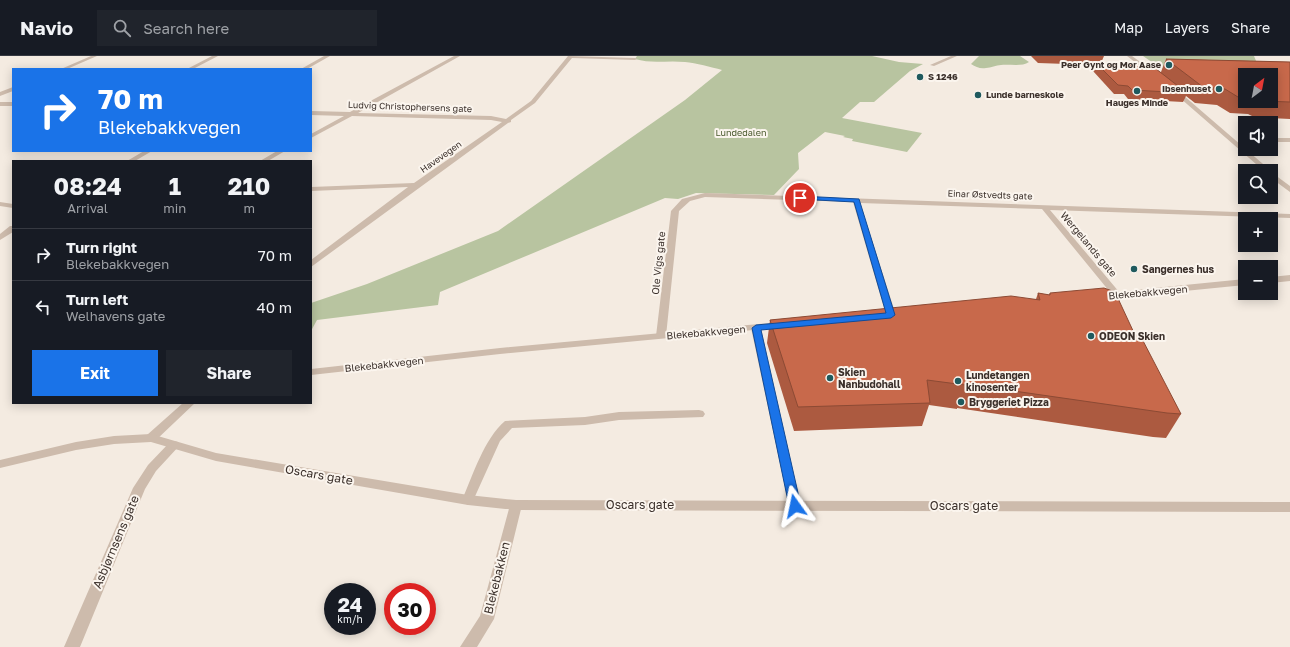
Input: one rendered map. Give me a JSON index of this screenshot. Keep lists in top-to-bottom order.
{
  "streets": {
    "street": [
      "Ludvig Christophersens gate",
      "Havevegen",
      "Einar Østvedts gate",
      "Wergelands gate",
      "Ole Vigs gate",
      "Blekebakkvegen",
      "Oscars gate",
      "Asbjørnsens gate",
      "Blekebakken"
    ]
  },
  "crossings": [
    ["Ludvig Christophersens gate", "Havevegen"],
    ["Einar Østvedts gate", "Wergelands gate"],
    ["Einar Østvedts gate", "Ole Vigs gate"],
    ["Wergelands gate", "Blekebakkvegen"],
    ["Ole Vigs gate", "Blekebakkvegen"],
    ["Oscars gate", "Asbjørnsens gate"],
    ["Oscars gate", "Blekebakken"]
  ],
  "parks": ["Lundedalen"],
  "places": [
    "Peer Gynt og Mor Aase",
    "S 1246",
    "Ibsenhuset",
    "Hauges Minde",
    "Lunde barneskole",
    "Sangernes hus",
    "ODEON Skien",
    "Skien Nanbudohall",
    "Lundetangen kinosenter",
    "Bryggeriet Pizza"
  ],
  "north": "top right",
  "page": {
    "header": "Navio",
    "search": "Search here",
    "nav": ["Map", "Layers", "Share"],
    "map_buttons": ["+", "−"],
    "turn": ["70 m", "Blekebakkvegen"],
    "eta": [
      "08:24",
      "Arrival",
      "1",
      "min",
      "210",
      "m"
    ],
    "list": [
      {
        "name": "Turn right",
        "note": "Blekebakkvegen",
        "value": "70 m"
      },
      {
        "name": "Turn left",
        "note": "Welhavens gate",
        "value": "40 m"
      }
    ],
    "buttons": ["Exit", "Share"],
    "speed": "24 km/h",
    "limit": "30"
  }
}
